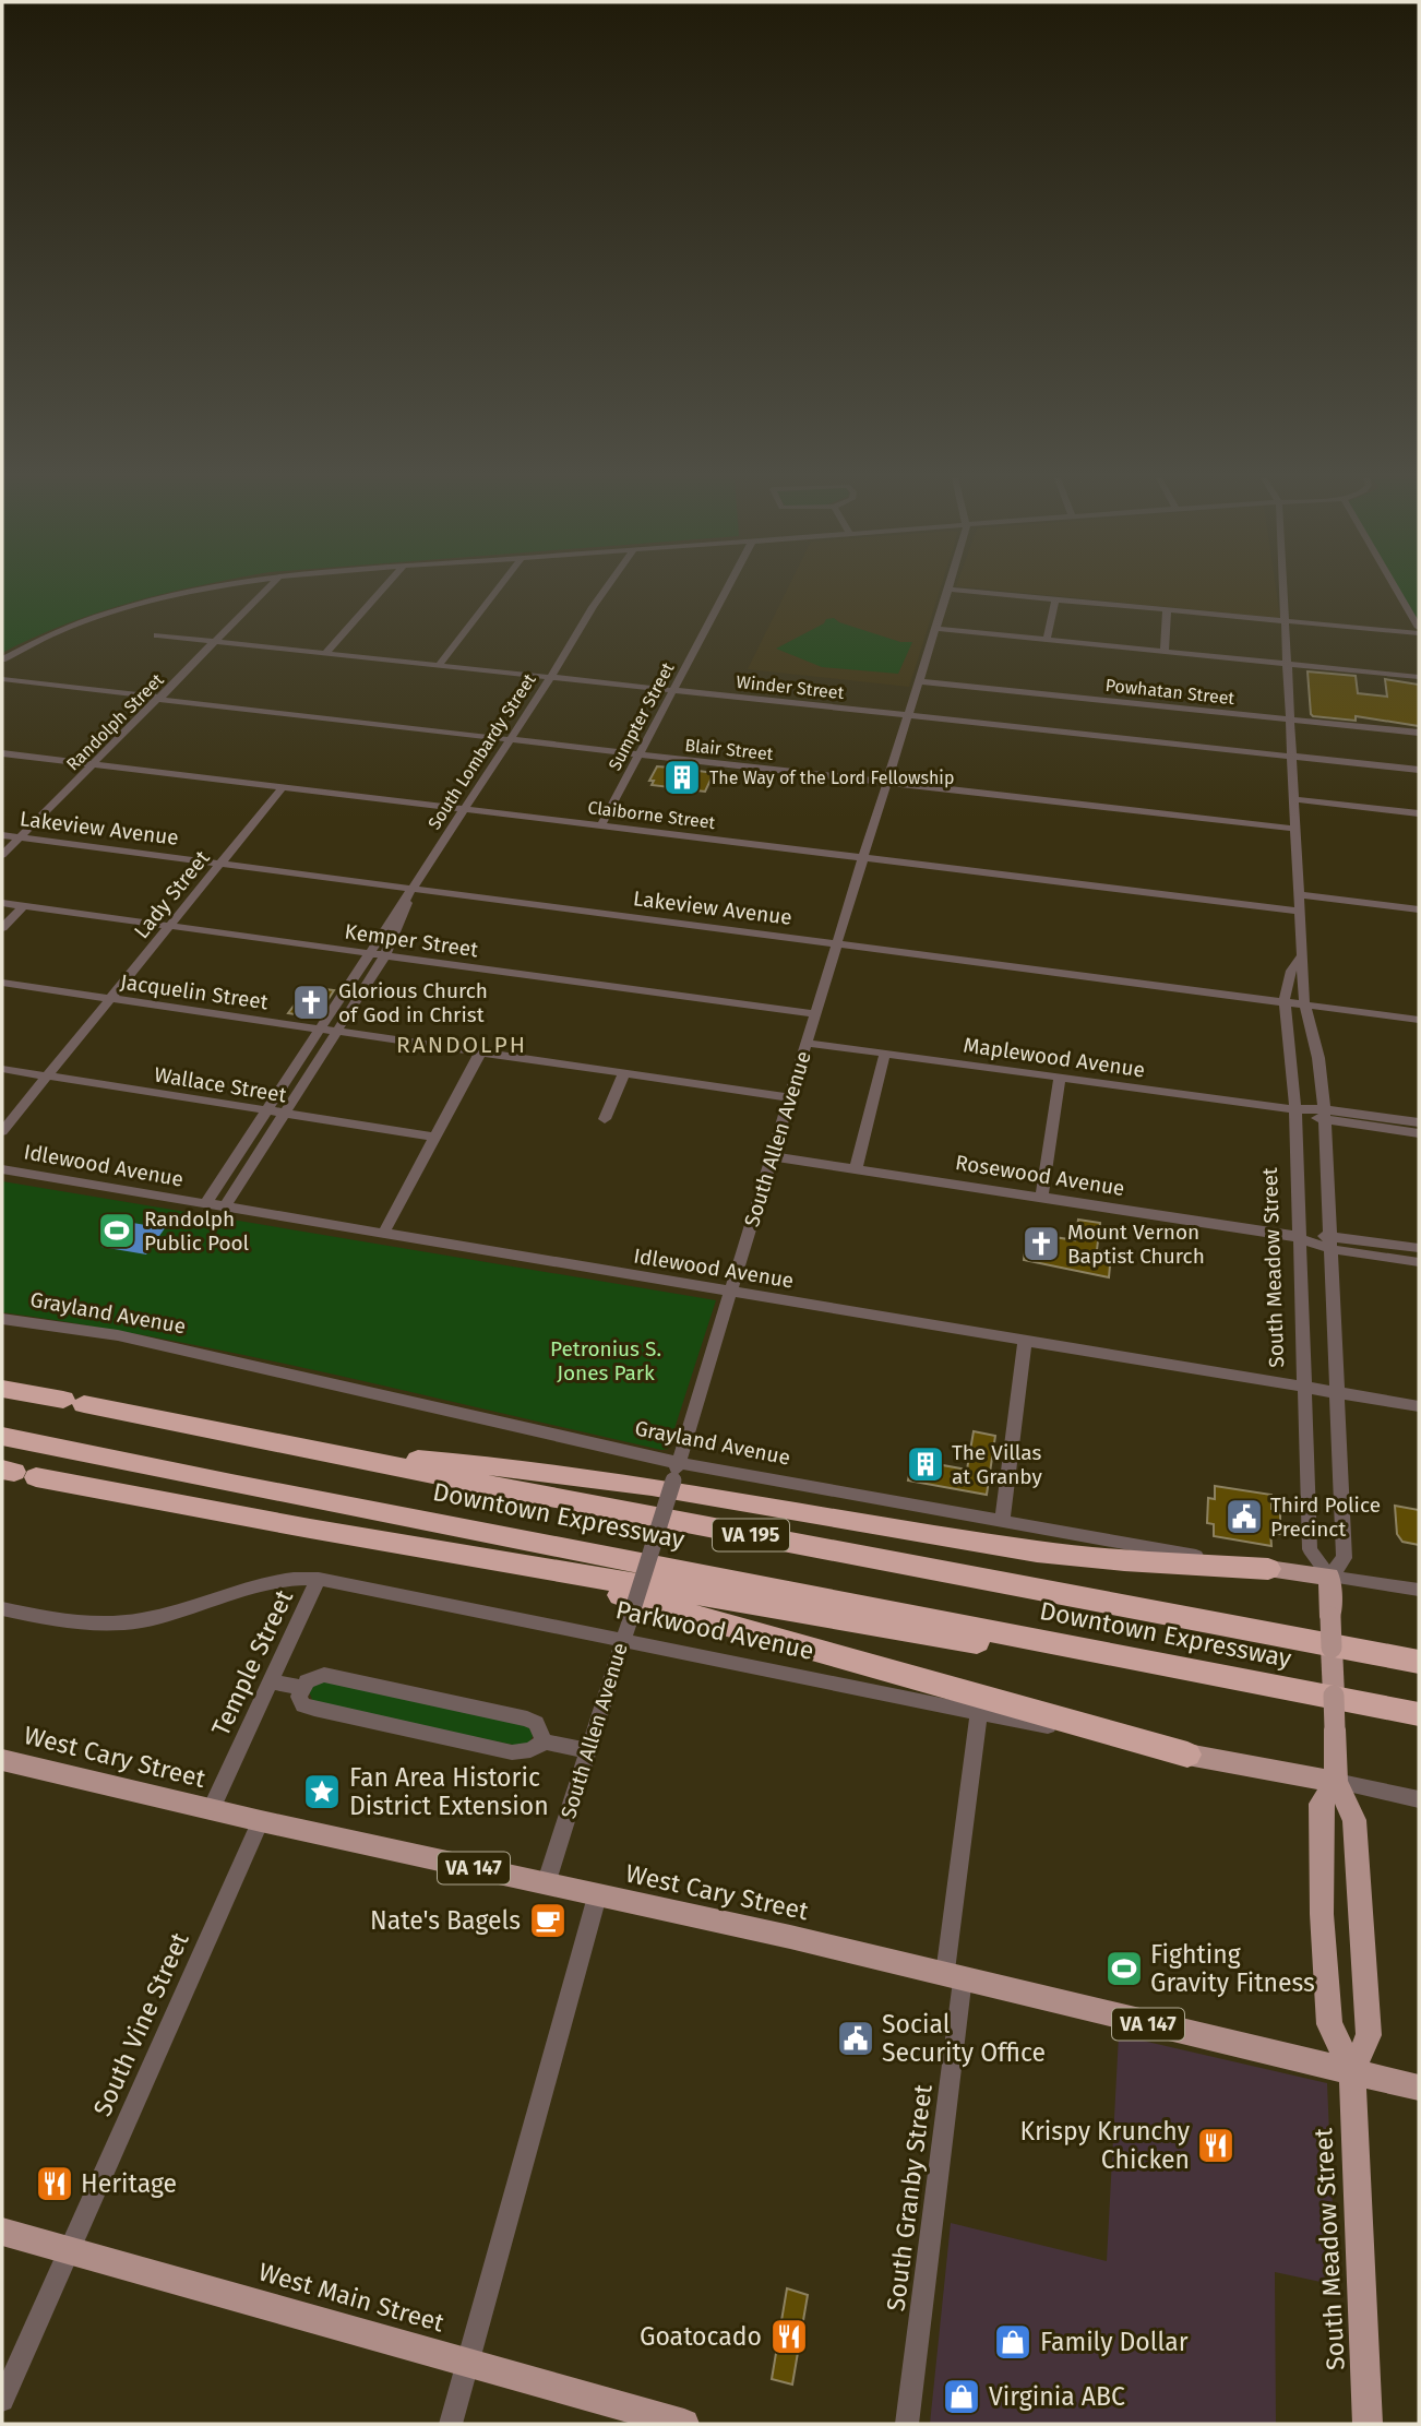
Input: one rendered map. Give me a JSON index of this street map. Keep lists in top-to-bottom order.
{
  "streets": {
    "highway": ["Downtown Expressway", "VA 195"],
    "main road": [
      "South Meadow Street",
      "Grayland Avenue",
      "Parkwood Avenue",
      "West Cary Street",
      "VA 147",
      "West Main Street"
    ],
    "street": [
      "Winder Street",
      "Powhatan Street",
      "Sumpter Street",
      "Randolph Street",
      "Blair Street",
      "South Lombardy Street",
      "Claiborne Street",
      "Lakeview Avenue",
      "Lady Street",
      "Kemper Street",
      "Jacquelin Street",
      "Maplewood Avenue",
      "Wallace Street",
      "South Allen Avenue",
      "Idlewood Avenue",
      "Rosewood Avenue",
      "Temple Street",
      "South Vine Street",
      "South Granby Street"
    ]
  },
  "crossings": [
    ["Winder Street", "Sumpter Street"],
    ["Winder Street", "Randolph Street"],
    ["Winder Street", "South Lombardy Street"],
    ["Winder Street", "South Allen Avenue"],
    ["Winder Street", "South Meadow Street"],
    ["Powhatan Street", "South Allen Avenue"],
    ["Powhatan Street", "South Meadow Street"],
    ["Sumpter Street", "Blair Street"],
    ["Sumpter Street", "Claiborne Street"],
    ["Randolph Street", "Blair Street"],
    ["Randolph Street", "Claiborne Street"],
    ["Randolph Street", "Lakeview Avenue"],
    ["Blair Street", "South Lombardy Street"],
    ["Blair Street", "South Allen Avenue"],
    ["Blair Street", "South Meadow Street"],
    ["South Lombardy Street", "Claiborne Street"],
    ["South Lombardy Street", "Lakeview Avenue"],
    ["South Lombardy Street", "Kemper Street"],
    ["South Lombardy Street", "Jacquelin Street"],
    ["South Lombardy Street", "Wallace Street"],
    ["South Lombardy Street", "Idlewood Avenue"],
    ["Claiborne Street", "Lady Street"],
    ["Claiborne Street", "South Allen Avenue"],
    ["Claiborne Street", "South Meadow Street"],
    ["Lakeview Avenue", "Lady Street"],
    ["Lakeview Avenue", "South Allen Avenue"],
    ["Lakeview Avenue", "South Meadow Street"],
    ["Lady Street", "Kemper Street"],
    ["Lady Street", "Jacquelin Street"],
    ["Lady Street", "Wallace Street"],
    ["Kemper Street", "South Allen Avenue"],
    ["Jacquelin Street", "South Allen Avenue"],
    ["Maplewood Avenue", "South Allen Avenue"],
    ["Maplewood Avenue", "South Meadow Street"],
    ["South Allen Avenue", "Idlewood Avenue"],
    ["South Allen Avenue", "Rosewood Avenue"],
    ["South Allen Avenue", "Grayland Avenue"],
    ["South Allen Avenue", "Parkwood Avenue"],
    ["South Allen Avenue", "West Cary Street"],
    ["Idlewood Avenue", "South Meadow Street"],
    ["Rosewood Avenue", "South Meadow Street"],
    ["South Meadow Street", "Grayland Avenue"],
    ["South Meadow Street", "Parkwood Avenue"],
    ["South Meadow Street", "West Cary Street"],
    ["Parkwood Avenue", "Temple Street"],
    ["Parkwood Avenue", "South Granby Street"],
    ["Temple Street", "West Cary Street"],
    ["West Cary Street", "South Vine Street"],
    ["West Cary Street", "South Granby Street"],
    ["South Vine Street", "West Main Street"]
  ],
  "districts": ["RANDOLPH"],
  "parks": ["Petronius S. Jones Park"],
  "places": {
    "building": ["The Way of the Lord Fellowship", "The Villas at Granby"],
    "church": ["Glorious Church of God in Christ", "Mount Vernon Baptist Church"],
    "sports": ["Randolph Public Pool", "Fighting Gravity Fitness"],
    "public building": ["Third Police Precinct", "Social Security Office"],
    "place": ["Fan Area Historic District Extension"],
    "cafe": ["Nate's Bagels"],
    "restaurant": ["Krispy Krunchy Chicken", "Heritage", "Goatocado"],
    "shop": ["Family Dollar", "Virginia ABC"]
  }
}
